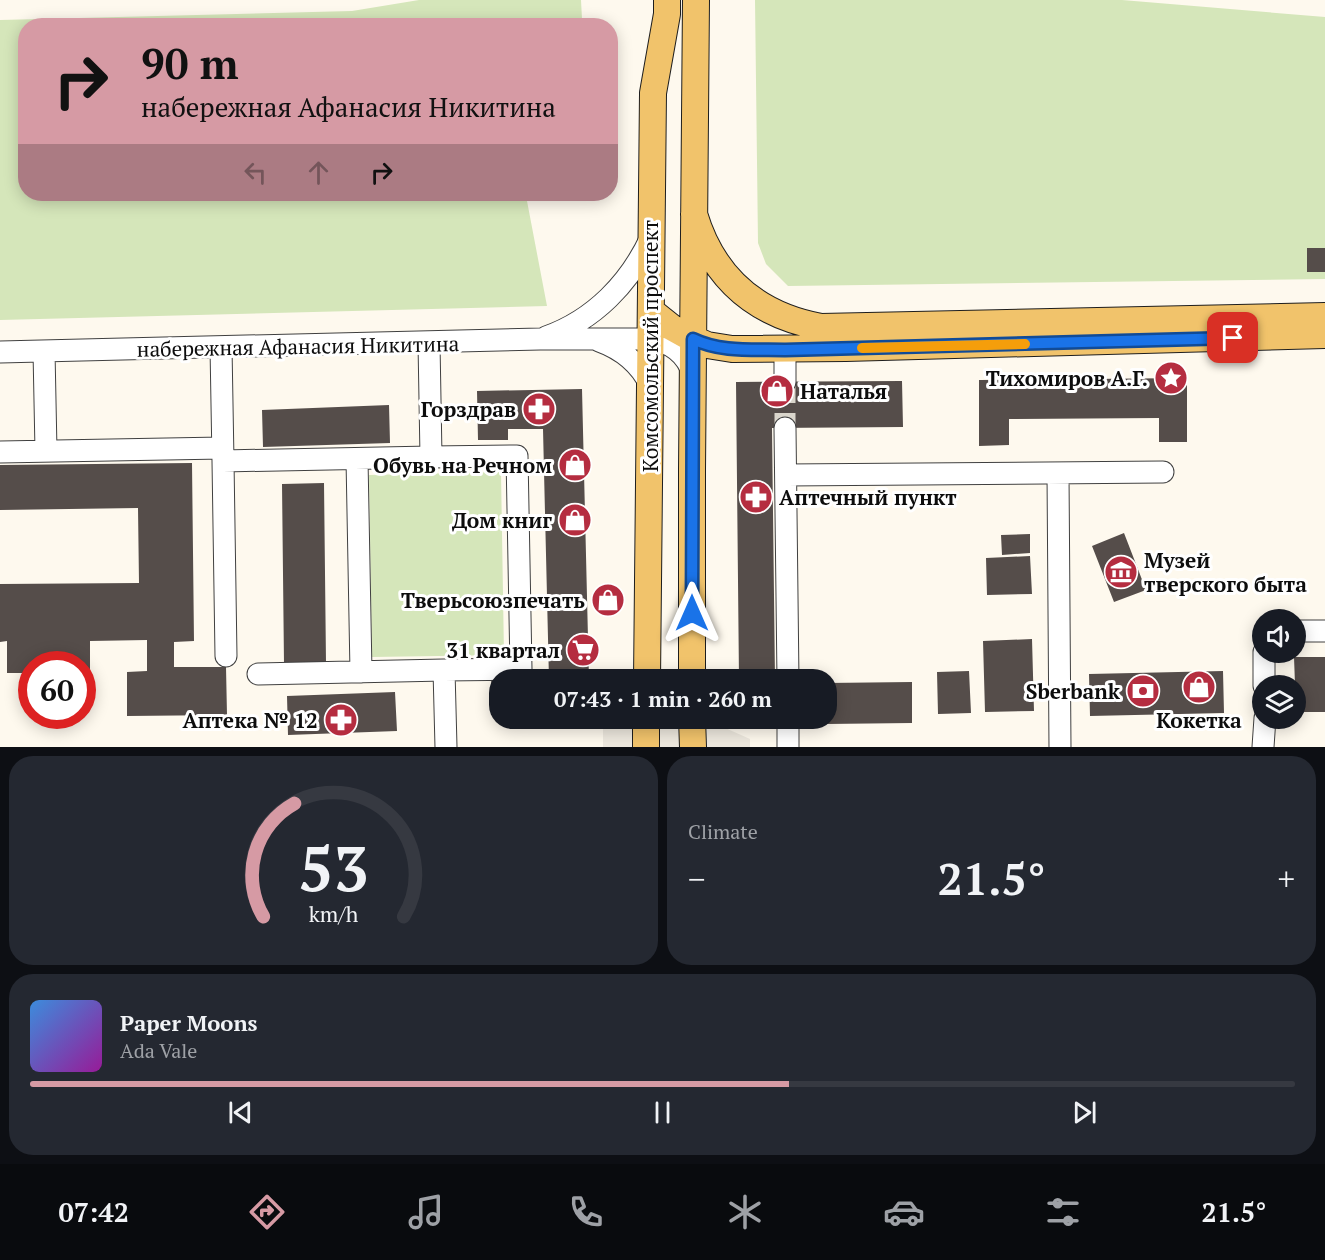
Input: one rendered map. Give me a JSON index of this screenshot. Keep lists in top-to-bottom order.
{
  "streets": {
    "main road": ["Комсомольский проспект"],
    "street": ["набережная Афанасия Никитина"]
  },
  "crossings": [
    ["набережная Афанасия Никитина", "Комсомольский проспект"]
  ],
  "places": {
    "place": ["Тихомиров А.Г."],
    "shop": [
      "Наталья",
      "Обувь на Речном",
      "Дом книг",
      "Тверьсоюзпечать",
      "Кокетка"
    ],
    "pharmacy": ["Горздрав", "Аптечный пункт", "Аптека № 12"],
    "museum": ["Музей тверского быта"],
    "supermarket": ["31 квартал"],
    "bank": ["Sberbank"]
  },
  "page": {
    "turn": ["90 m", "набережная Афанасия Никитина"],
    "limit": "60",
    "trip": "07:43 · 1 min · 260 m",
    "tile": "Climate",
    "heat": ["−", "21.5°", "+"],
    "song": ["Paper Moons", "Ada Vale"],
    "tabs": ["07:42", "21.5°"],
    "gauge": ["53", "km/h"]
  }
}
